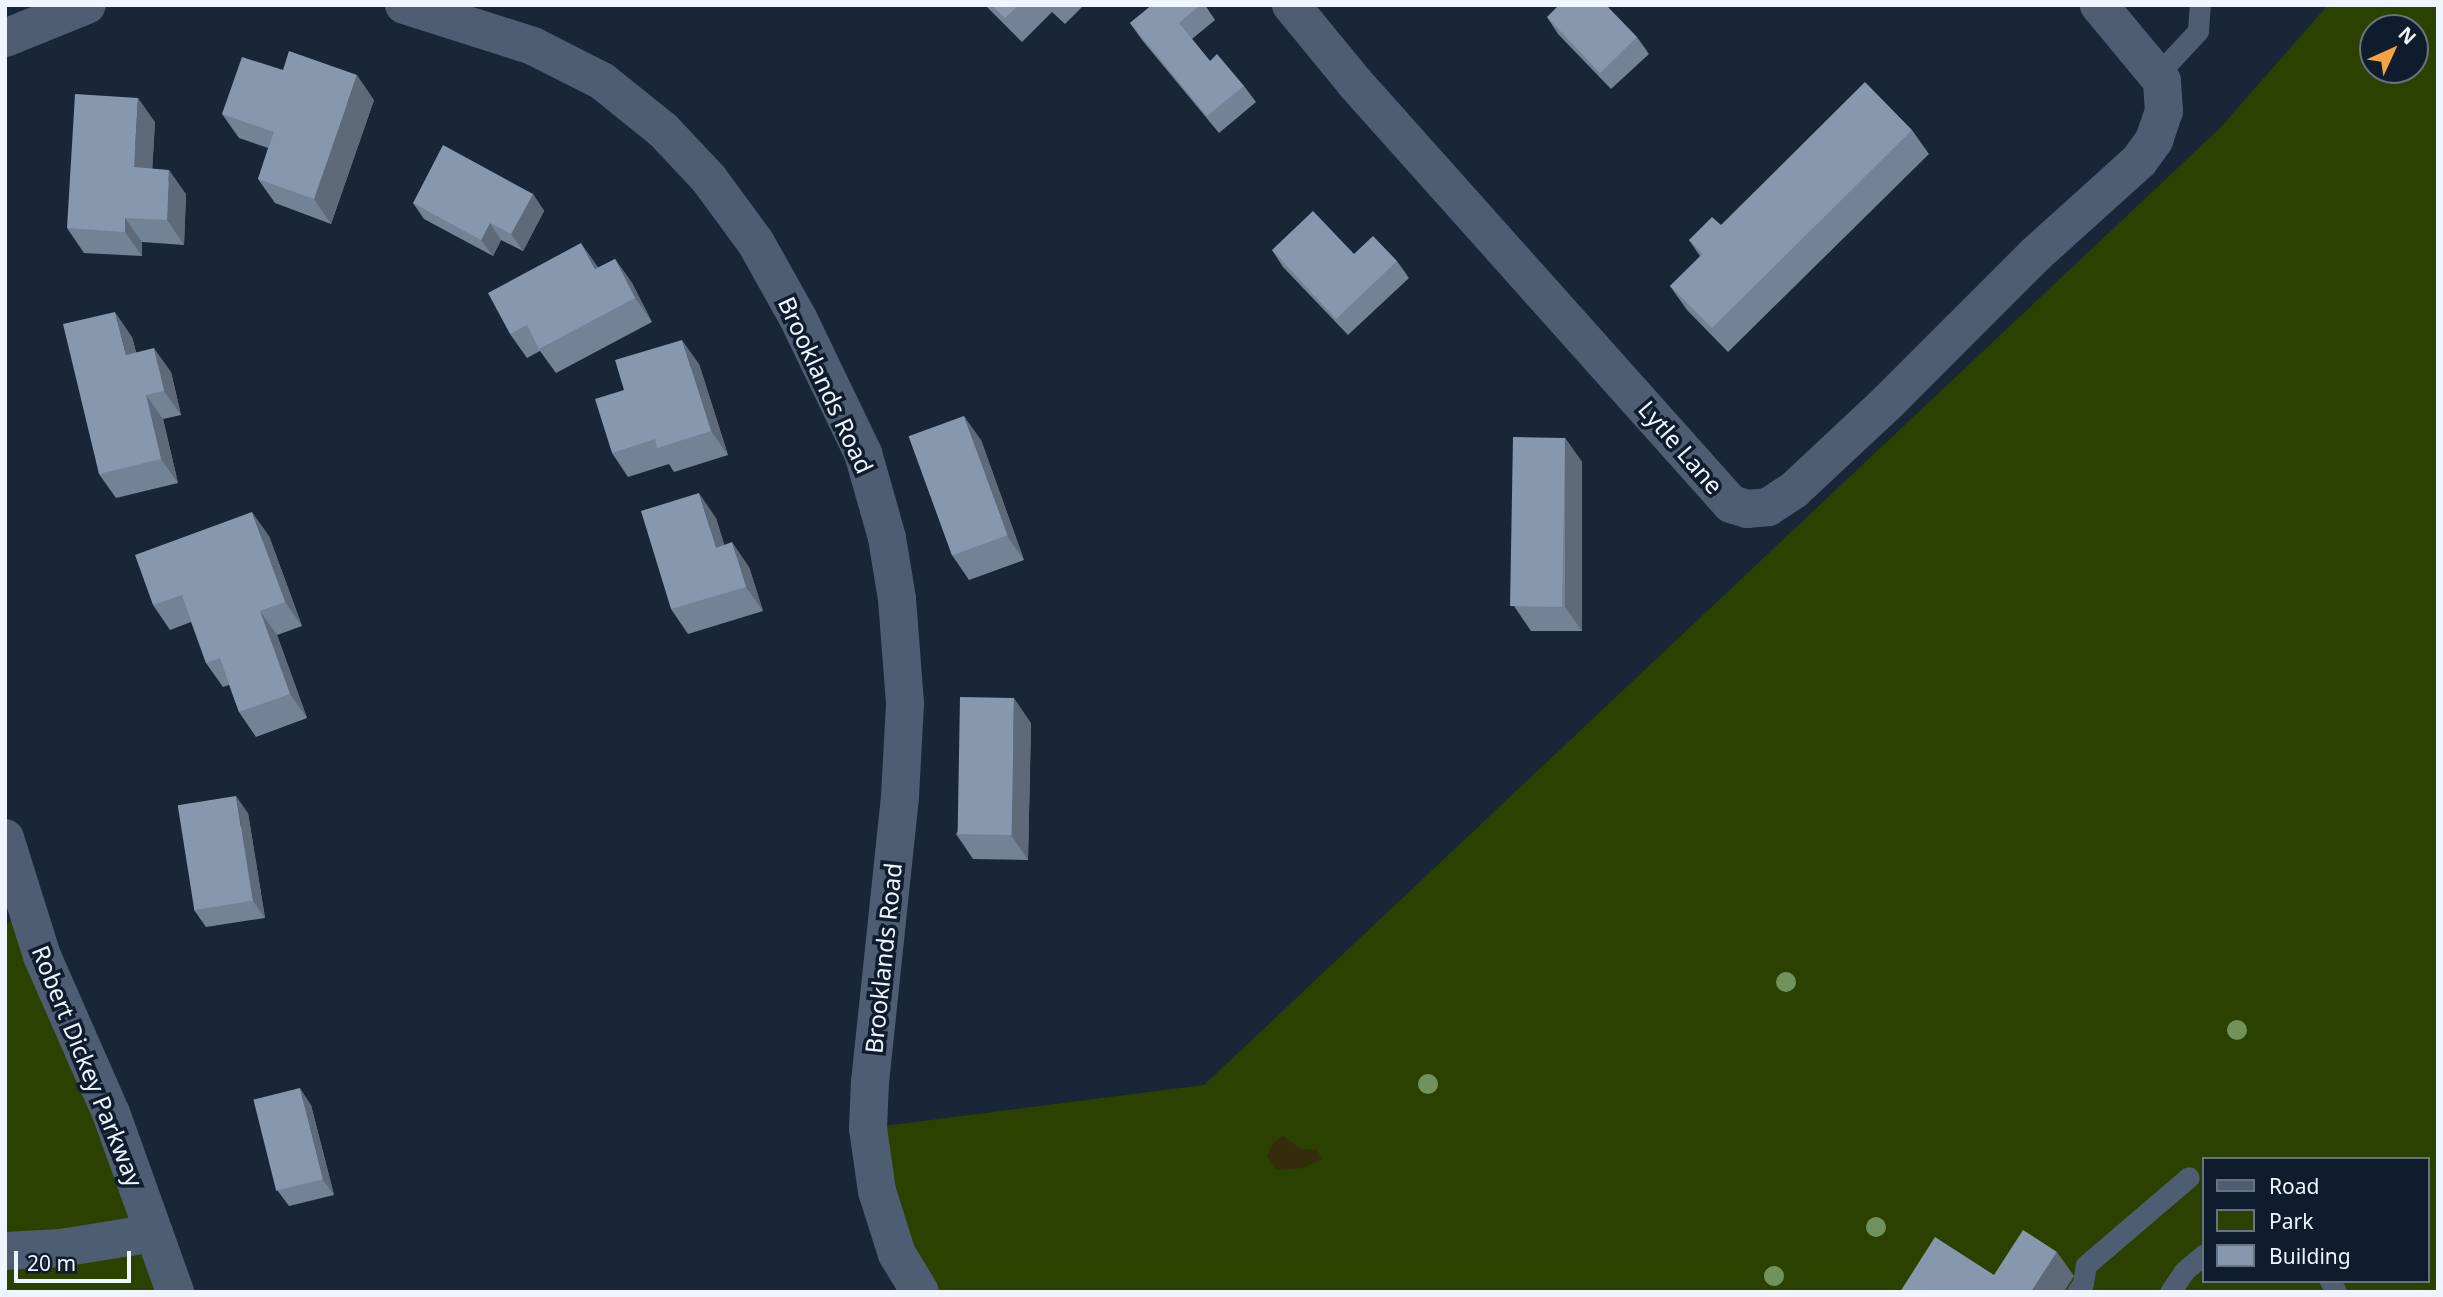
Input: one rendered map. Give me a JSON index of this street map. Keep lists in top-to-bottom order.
{
  "streets": {
    "street": ["Brooklands Road", "Lytle Lane", "Robert Dickey Parkway"]
  },
  "legend": ["Road", "Park", "Building"],
  "scale_bar": "20 m",
  "north": "top right"
}
